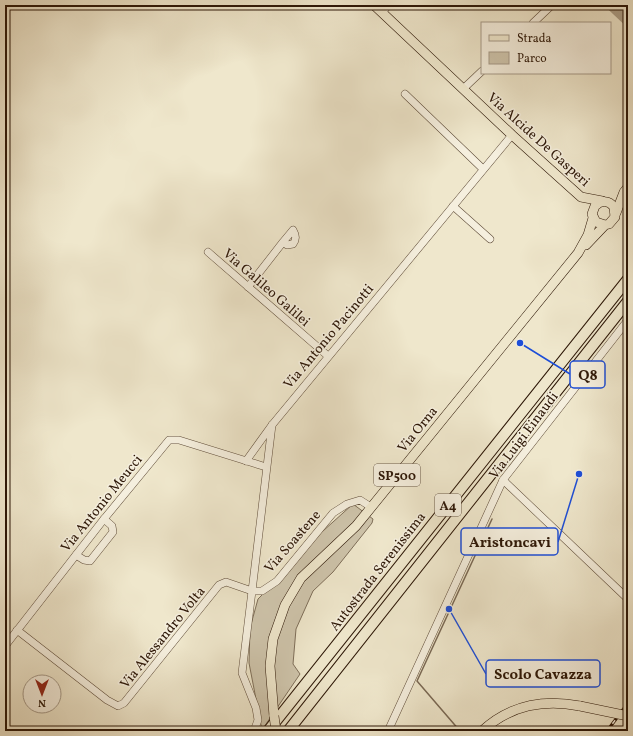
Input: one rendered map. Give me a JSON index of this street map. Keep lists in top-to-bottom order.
{
  "streets": {
    "highway": ["A4", "Autostrada Serenissima"],
    "main road": ["Via Alcide De Gasperi", "Via Orna", "SP500"],
    "street": [
      "Via Galileo Galilei",
      "Via Antonio Pacinotti",
      "Via Luigi Einaudi",
      "Via Antonio Meucci",
      "Via Soastene",
      "Via Alessandro Volta"
    ]
  },
  "crossings": [
    ["Via Alcide De Gasperi", "Via Antonio Pacinotti"],
    ["Via Alcide De Gasperi", "Via Orna"],
    ["Via Alcide De Gasperi", "SP500"],
    ["Via Galileo Galilei", "Via Antonio Pacinotti"],
    ["Via Orna", "SP500"],
    ["Via Orna", "Via Soastene"],
    ["Via Antonio Meucci", "Via Alessandro Volta"],
    ["Via Soastene", "Via Alessandro Volta"]
  ],
  "places": ["Q8", "Aristoncavi", "Scolo Cavazza"],
  "legend": ["Strada", "Parco"],
  "north": "bottom"
}
